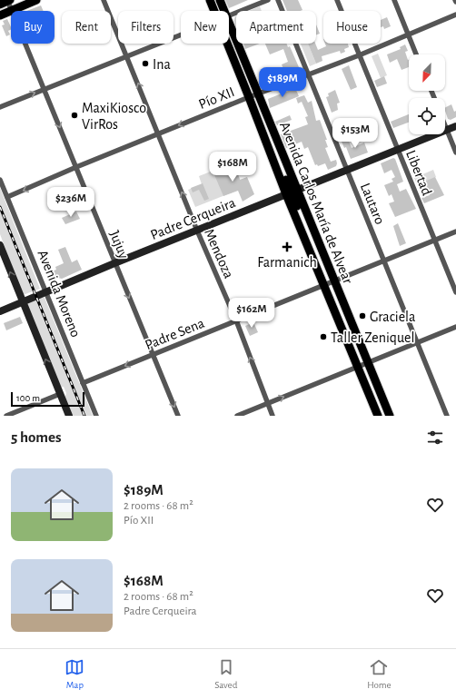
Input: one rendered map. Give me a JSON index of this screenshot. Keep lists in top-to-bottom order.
{
  "streets": {
    "main road": ["Avenida Carlos María de Alvear"],
    "street": [
      "Pío XII",
      "Libertad",
      "Lautaro",
      "Padre Cerqueira",
      "Jujuy",
      "Mendoza",
      "Avenida Moreno",
      "Padre Sena"
    ]
  },
  "crossings": [
    ["Pío XII", "Libertad"],
    ["Pío XII", "Avenida Carlos María de Alvear"],
    ["Pío XII", "Lautaro"],
    ["Pío XII", "Jujuy"],
    ["Pío XII", "Mendoza"],
    ["Pío XII", "Avenida Moreno"],
    ["Libertad", "Padre Cerqueira"],
    ["Libertad", "Padre Sena"],
    ["Avenida Carlos María de Alvear", "Padre Cerqueira"],
    ["Avenida Carlos María de Alvear", "Padre Sena"],
    ["Lautaro", "Padre Cerqueira"],
    ["Lautaro", "Padre Sena"],
    ["Padre Cerqueira", "Jujuy"],
    ["Padre Cerqueira", "Mendoza"],
    ["Padre Cerqueira", "Avenida Moreno"],
    ["Jujuy", "Padre Sena"],
    ["Mendoza", "Padre Sena"],
    ["Avenida Moreno", "Padre Sena"]
  ],
  "one_way": ["Pío XII", "Jujuy", "Mendoza"],
  "places": {
    "other": [
      "Ina",
      "MaxiKiosco VirRos",
      "Graciela",
      "Taller Zeniquel"
    ],
    "health": ["Farmanich"]
  },
  "scale_bar": "100 m",
  "north": "bottom left",
  "page": {
    "chip": [
      "Buy",
      "Rent",
      "Filters",
      "New",
      "Apartment",
      "House"
    ],
    "price": [
      "$189M",
      "$153M",
      "$168M",
      "$236M",
      "$162M"
    ],
    "scale": "100 m",
    "heading": "5 homes",
    "list": [
      {
        "name": "$189M",
        "note": "2 rooms · 68 m² · Pío XII"
      },
      {
        "name": "$168M",
        "note": "2 rooms · 68 m² · Padre Cerqueira"
      }
    ],
    "tabs": ["Map", "Saved", "Home"]
  }
}
